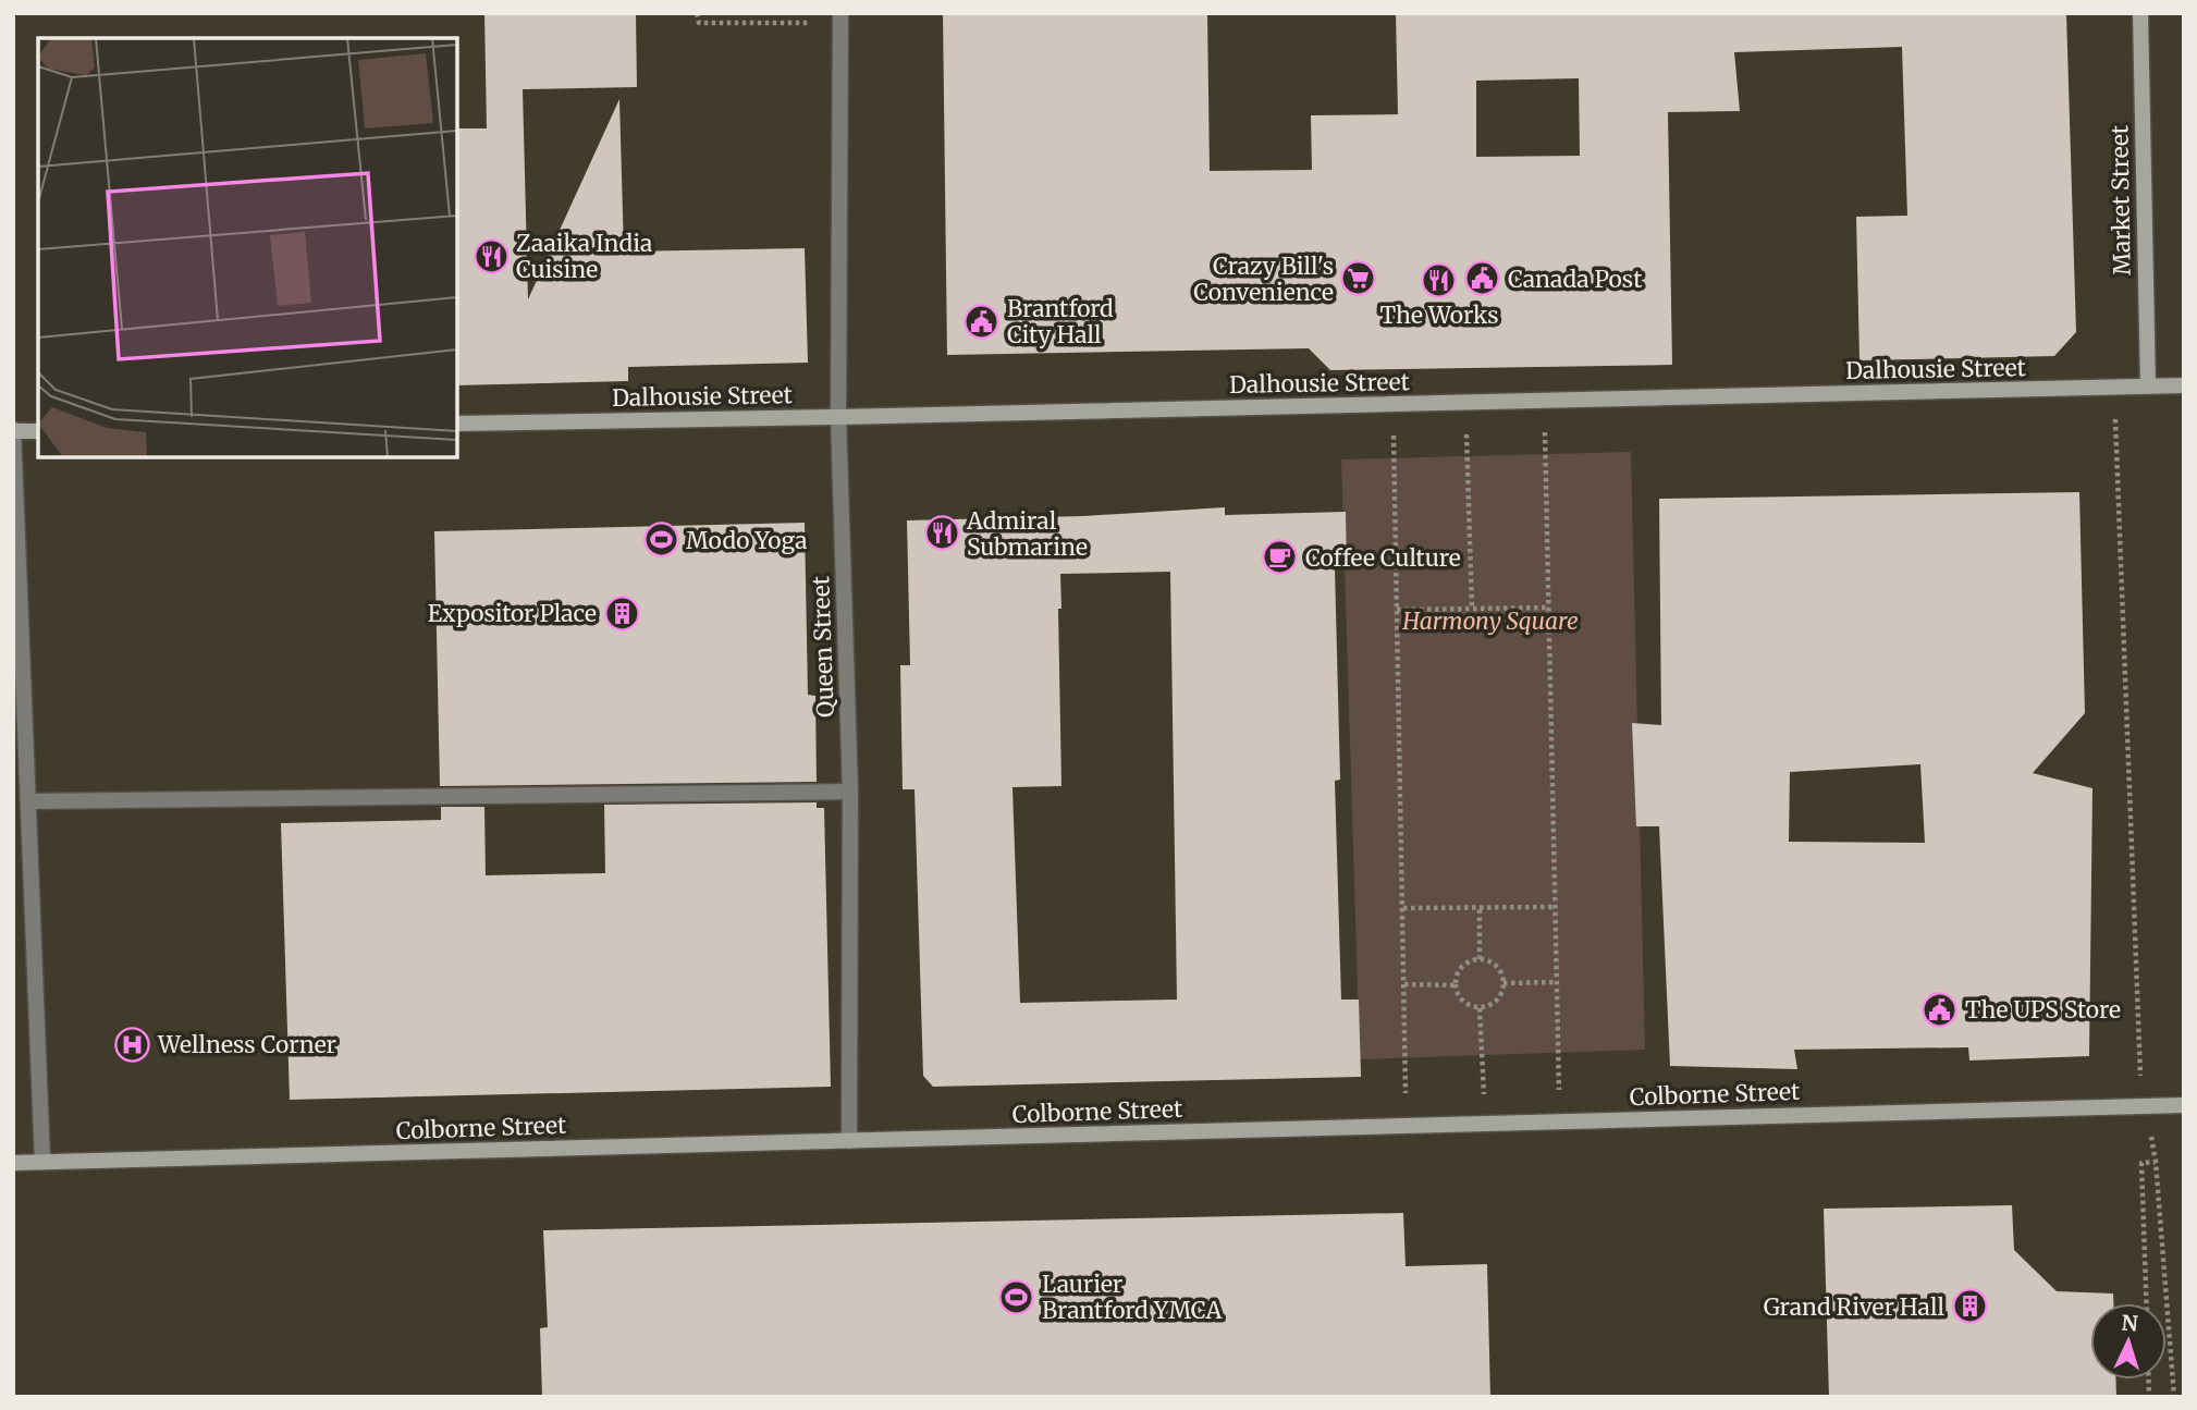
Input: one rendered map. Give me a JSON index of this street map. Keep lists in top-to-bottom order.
{
  "streets": {
    "main road": ["Market Street", "Dalhousie Street", "Colborne Street"],
    "street": ["Queen Street"]
  },
  "crossings": [
    ["Market Street", "Dalhousie Street"],
    ["Dalhousie Street", "Queen Street"],
    ["Queen Street", "Colborne Street"]
  ],
  "parks": ["Harmony Square"],
  "places": {
    "restaurant": ["Zaaika India Cuisine", "The Works", "Admiral Submarine"],
    "supermarket": ["Crazy Bill's Convenience"],
    "public building": ["Canada Post", "Brantford City Hall", "The UPS Store"],
    "sports": ["Modo Yoga", "Laurier Brantford YMCA"],
    "cafe": ["Coffee Culture"],
    "building": ["Expositor Place", "Grand River Hall"],
    "hospital": ["Wellness Corner"]
  },
  "north": "top"
}
